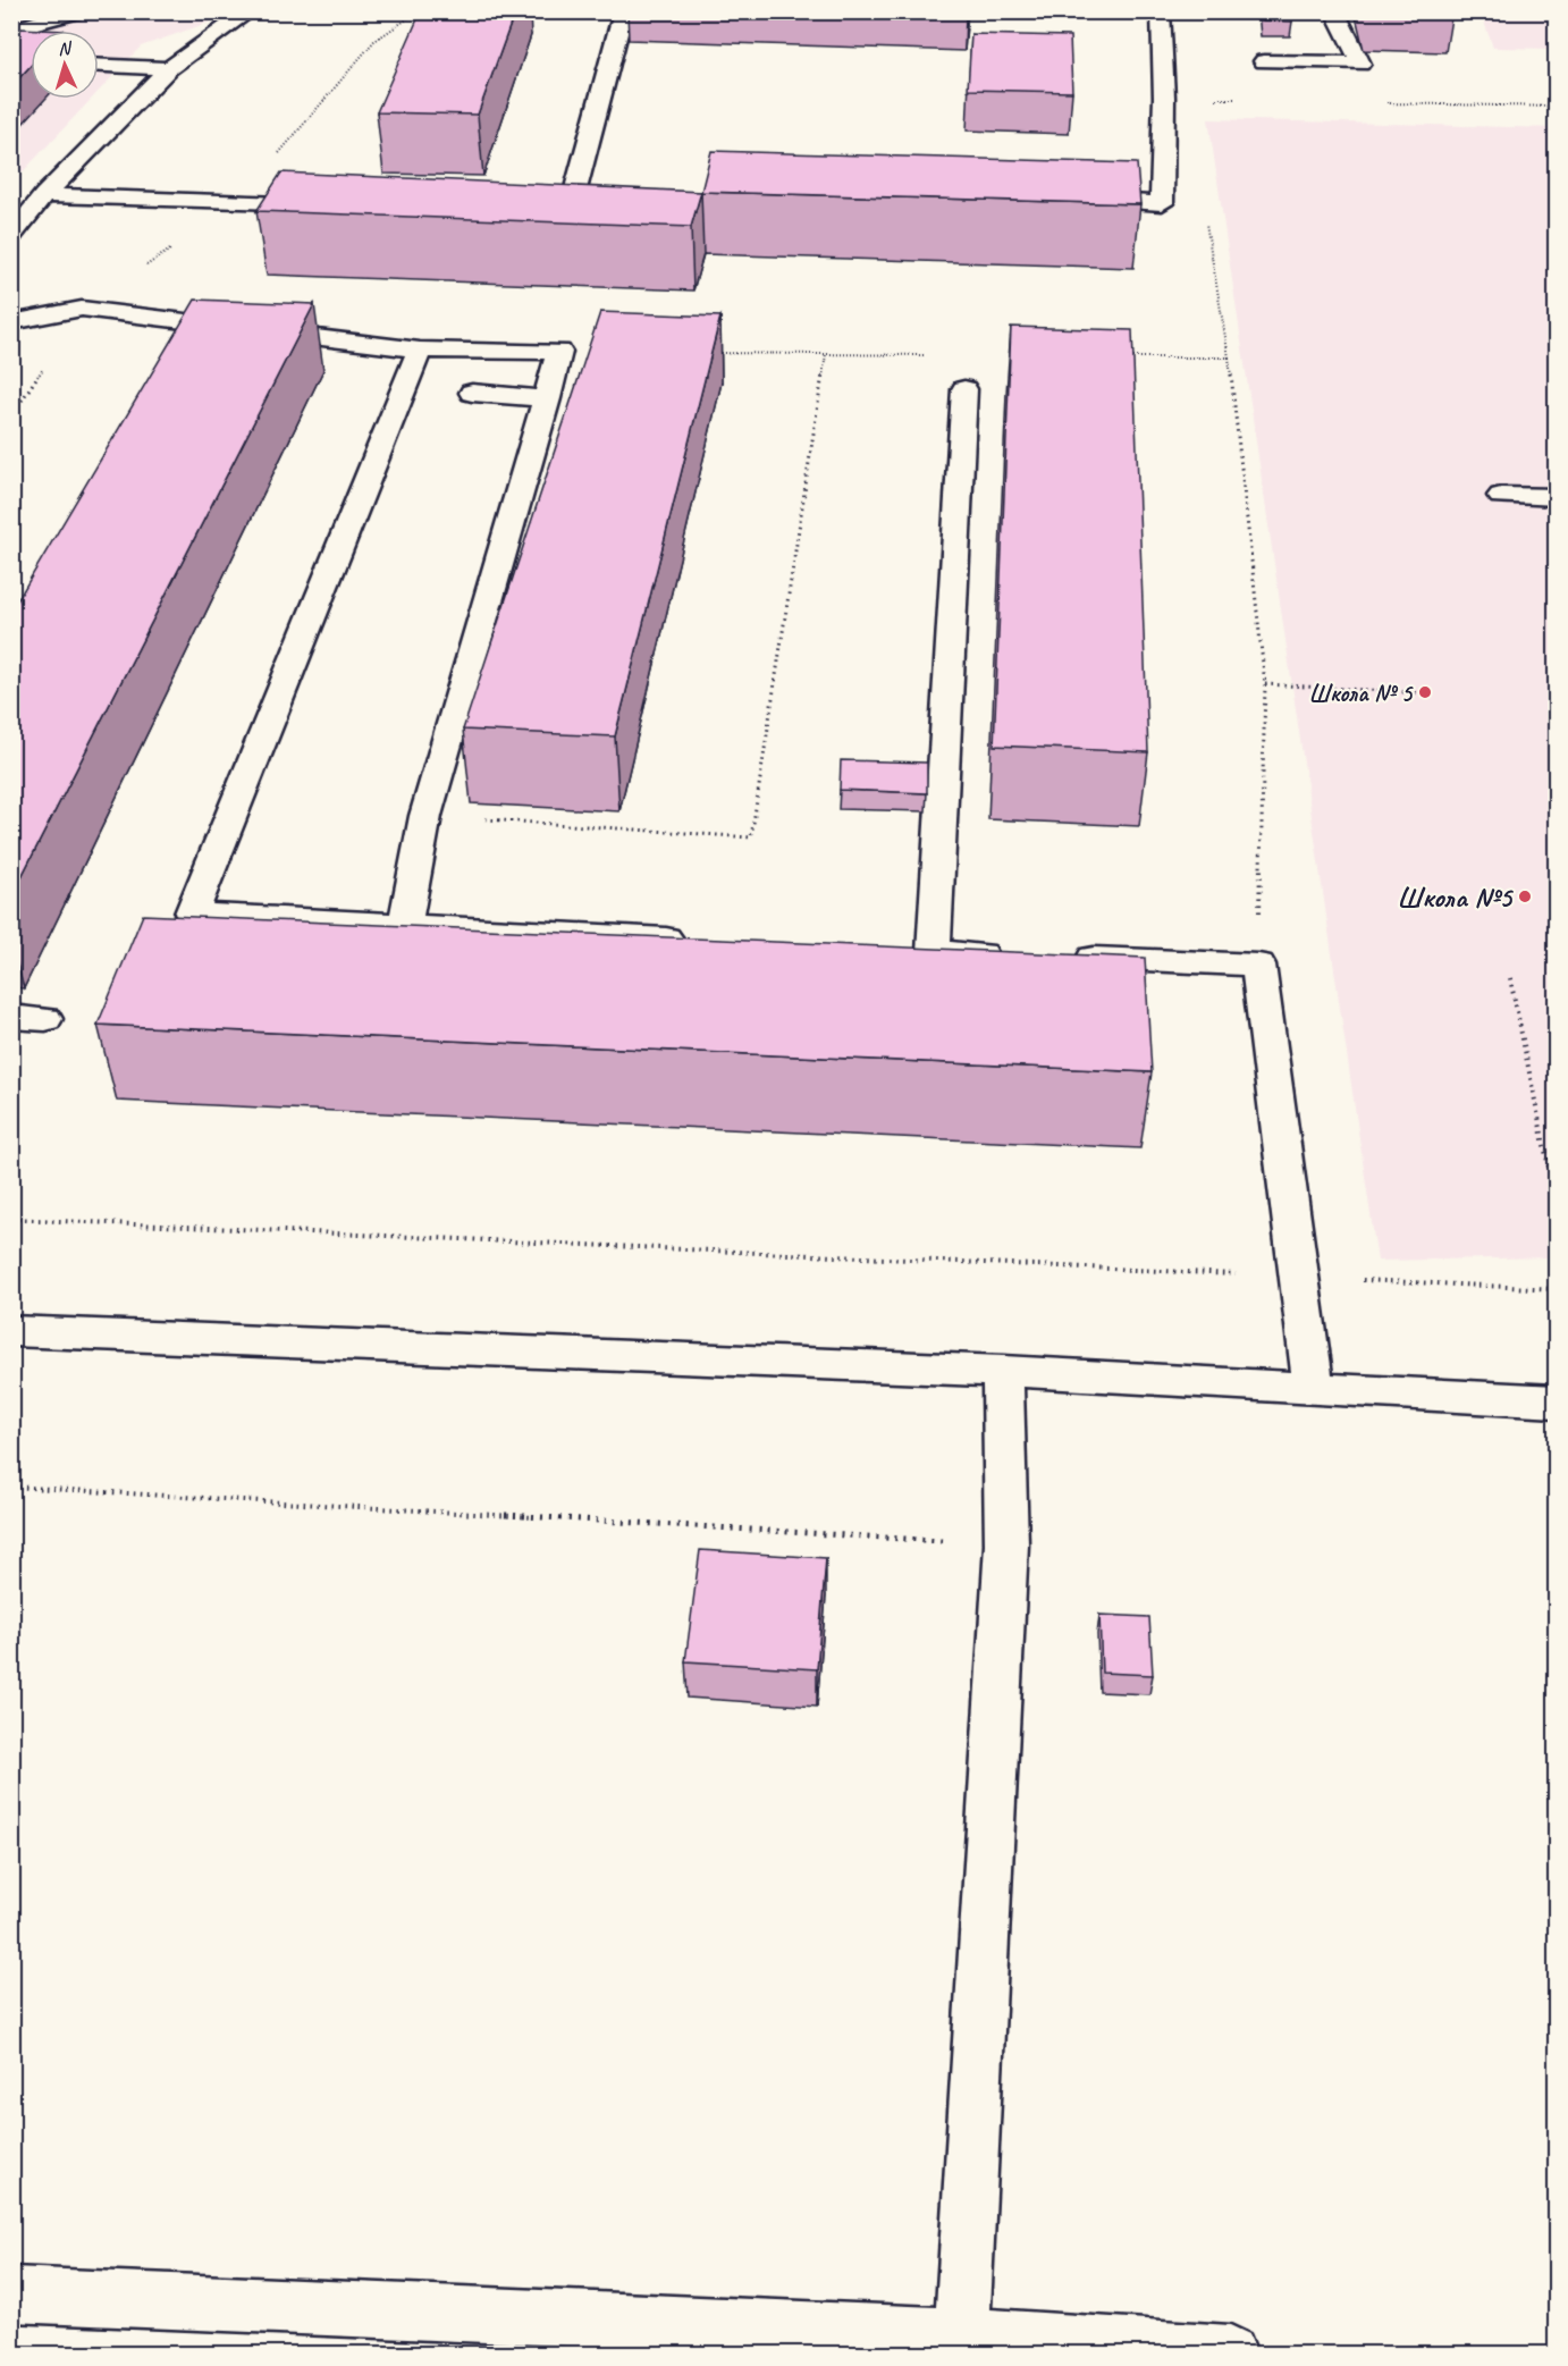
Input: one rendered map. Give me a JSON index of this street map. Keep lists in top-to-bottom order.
{
  "places": ["Школа № 5", "Школа №5"],
  "north": "top"
}
